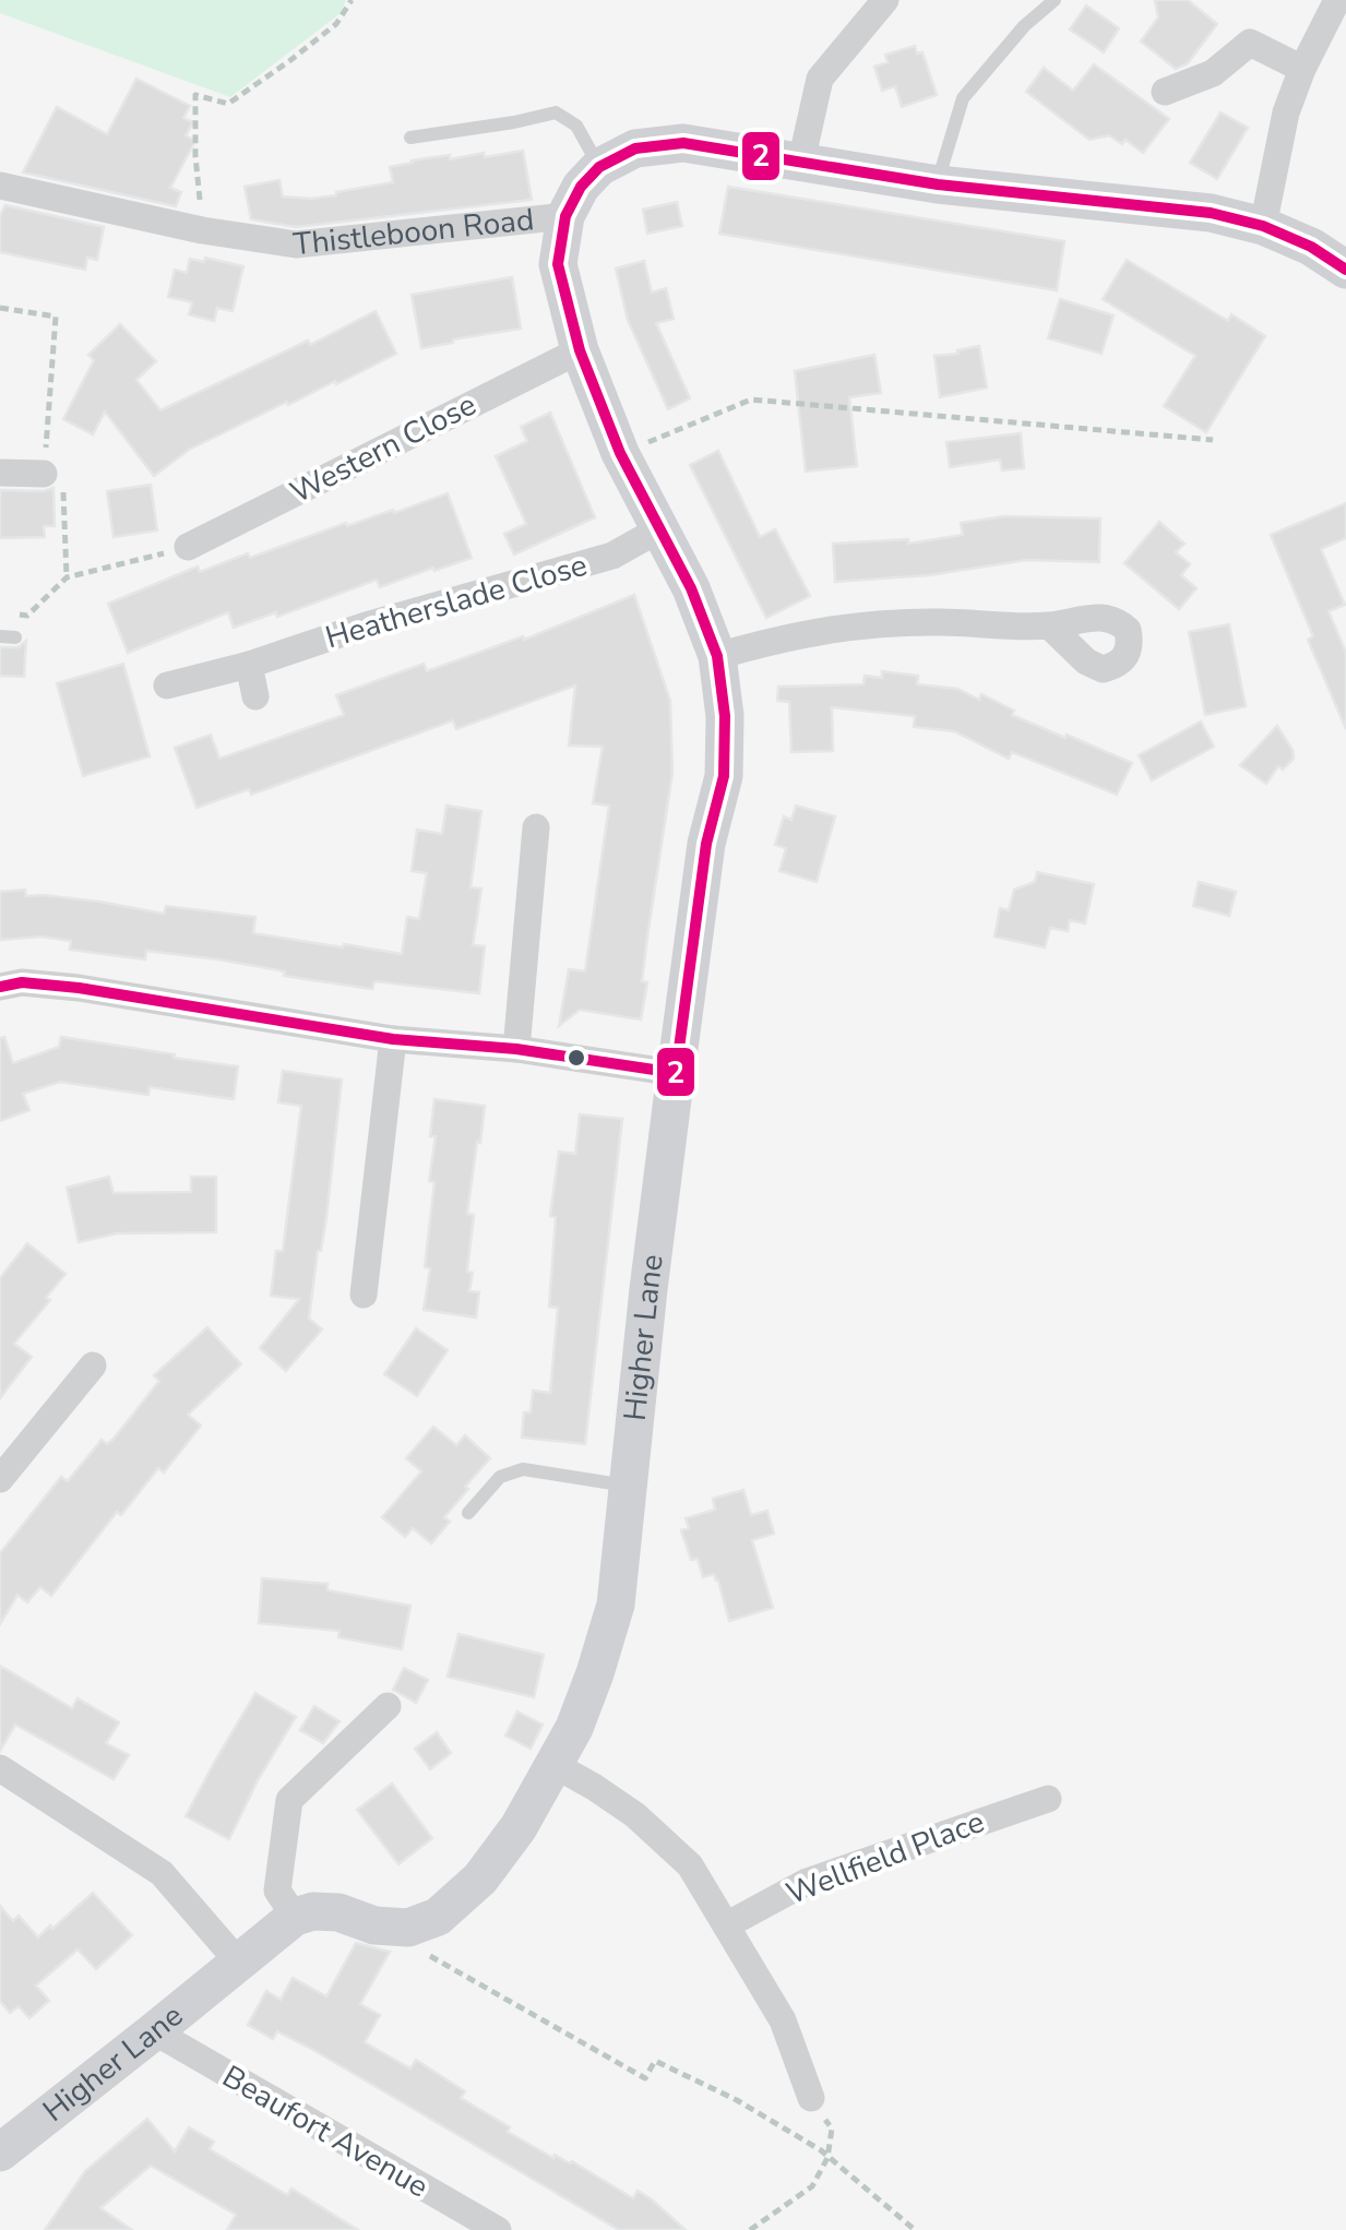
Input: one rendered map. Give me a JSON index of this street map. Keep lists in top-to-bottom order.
{
  "streets": {
    "street": [
      "Thistleboon Road",
      "Western Close",
      "Heatherslade Close",
      "Higher Lane",
      "Wellfield Place",
      "Beaufort Avenue"
    ]
  },
  "crossings": [
    ["Thistleboon Road", "Higher Lane"],
    ["Western Close", "Higher Lane"],
    ["Heatherslade Close", "Higher Lane"],
    ["Higher Lane", "Beaufort Avenue"]
  ],
  "lines": ["transit line 2"]
}
